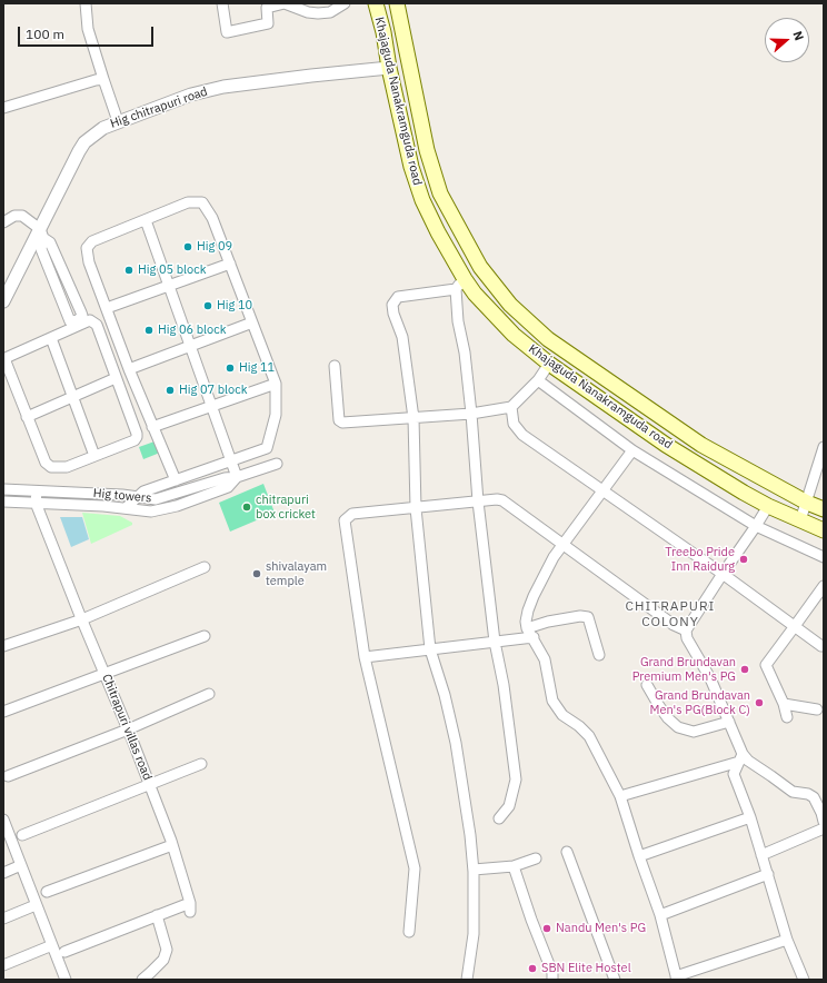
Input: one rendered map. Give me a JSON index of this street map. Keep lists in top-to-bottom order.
{
  "streets": {
    "main road": ["Khajaguda Nanakramguda road"],
    "street": ["Hig chitrapuri road", "Hig towers", "Chitrapuri villas road"]
  },
  "crossings": [
    ["Khajaguda Nanakramguda road", "Hig chitrapuri road"]
  ],
  "districts": ["CHITRAPURI COLONY"],
  "places": [
    "Hig 09",
    "Hig 05 block",
    "Hig 10",
    "Hig 06 block",
    "Hig 11",
    "Hig 07 block",
    "chitrapuri box cricket",
    "Treebo Pride Inn Raidurg",
    "shivalayam temple",
    "Grand Brundavan Premium Men's PG",
    "Grand Brundavan Men's PG(Block C)",
    "Nandu Men's PG",
    "SBN Elite Hostel"
  ],
  "scale_bar": "100 m",
  "north": "right"
}
